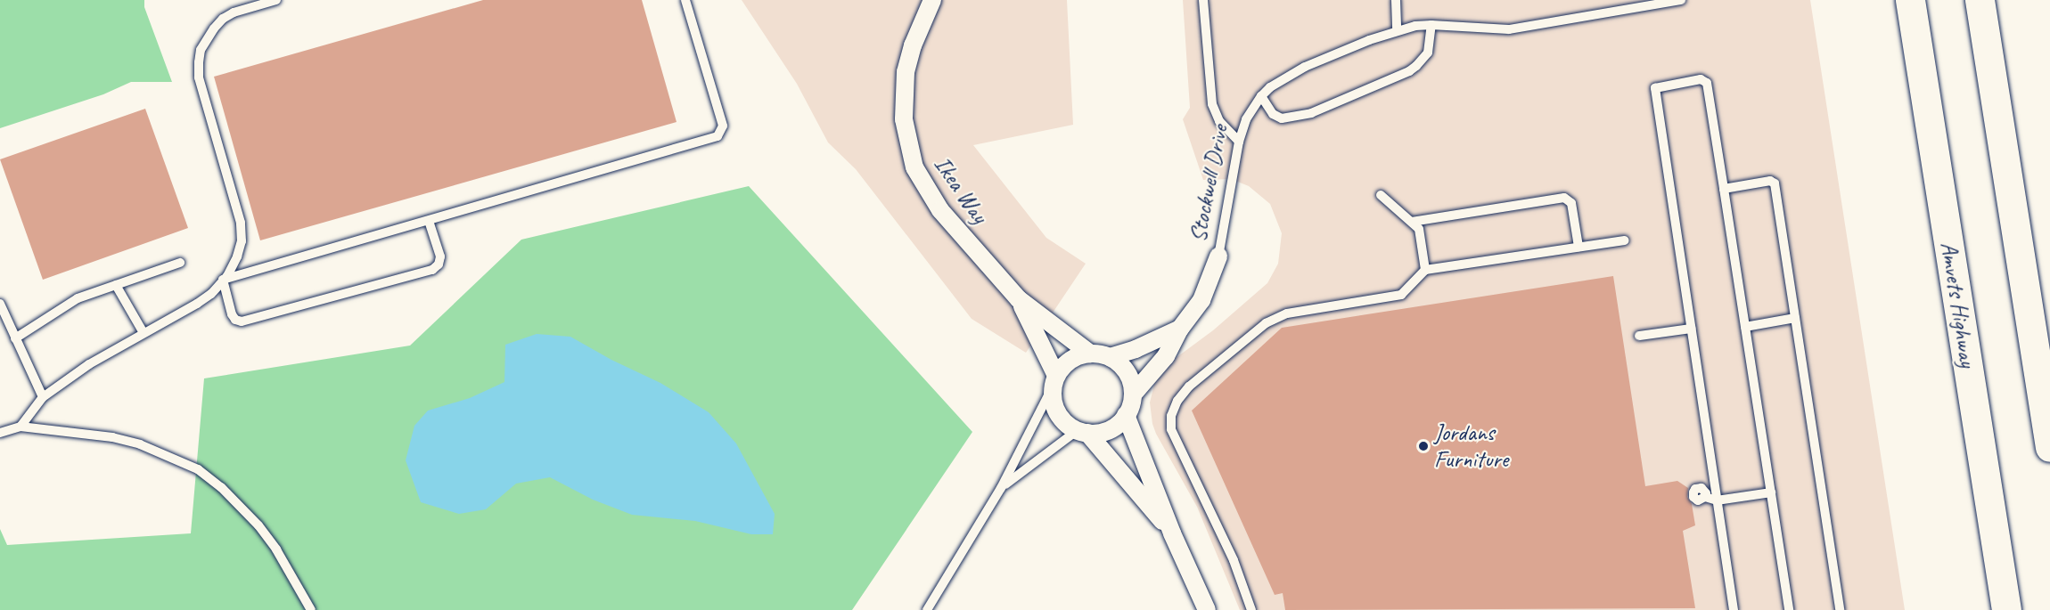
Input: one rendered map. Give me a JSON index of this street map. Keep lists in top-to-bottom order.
{
  "streets": {
    "highway": ["Amvets Highway"],
    "street": ["Stockwell Drive", "Ikea Way"]
  },
  "crossings": [
    ["Stockwell Drive", "Ikea Way"]
  ],
  "places": ["Jordans Furniture"]
}
